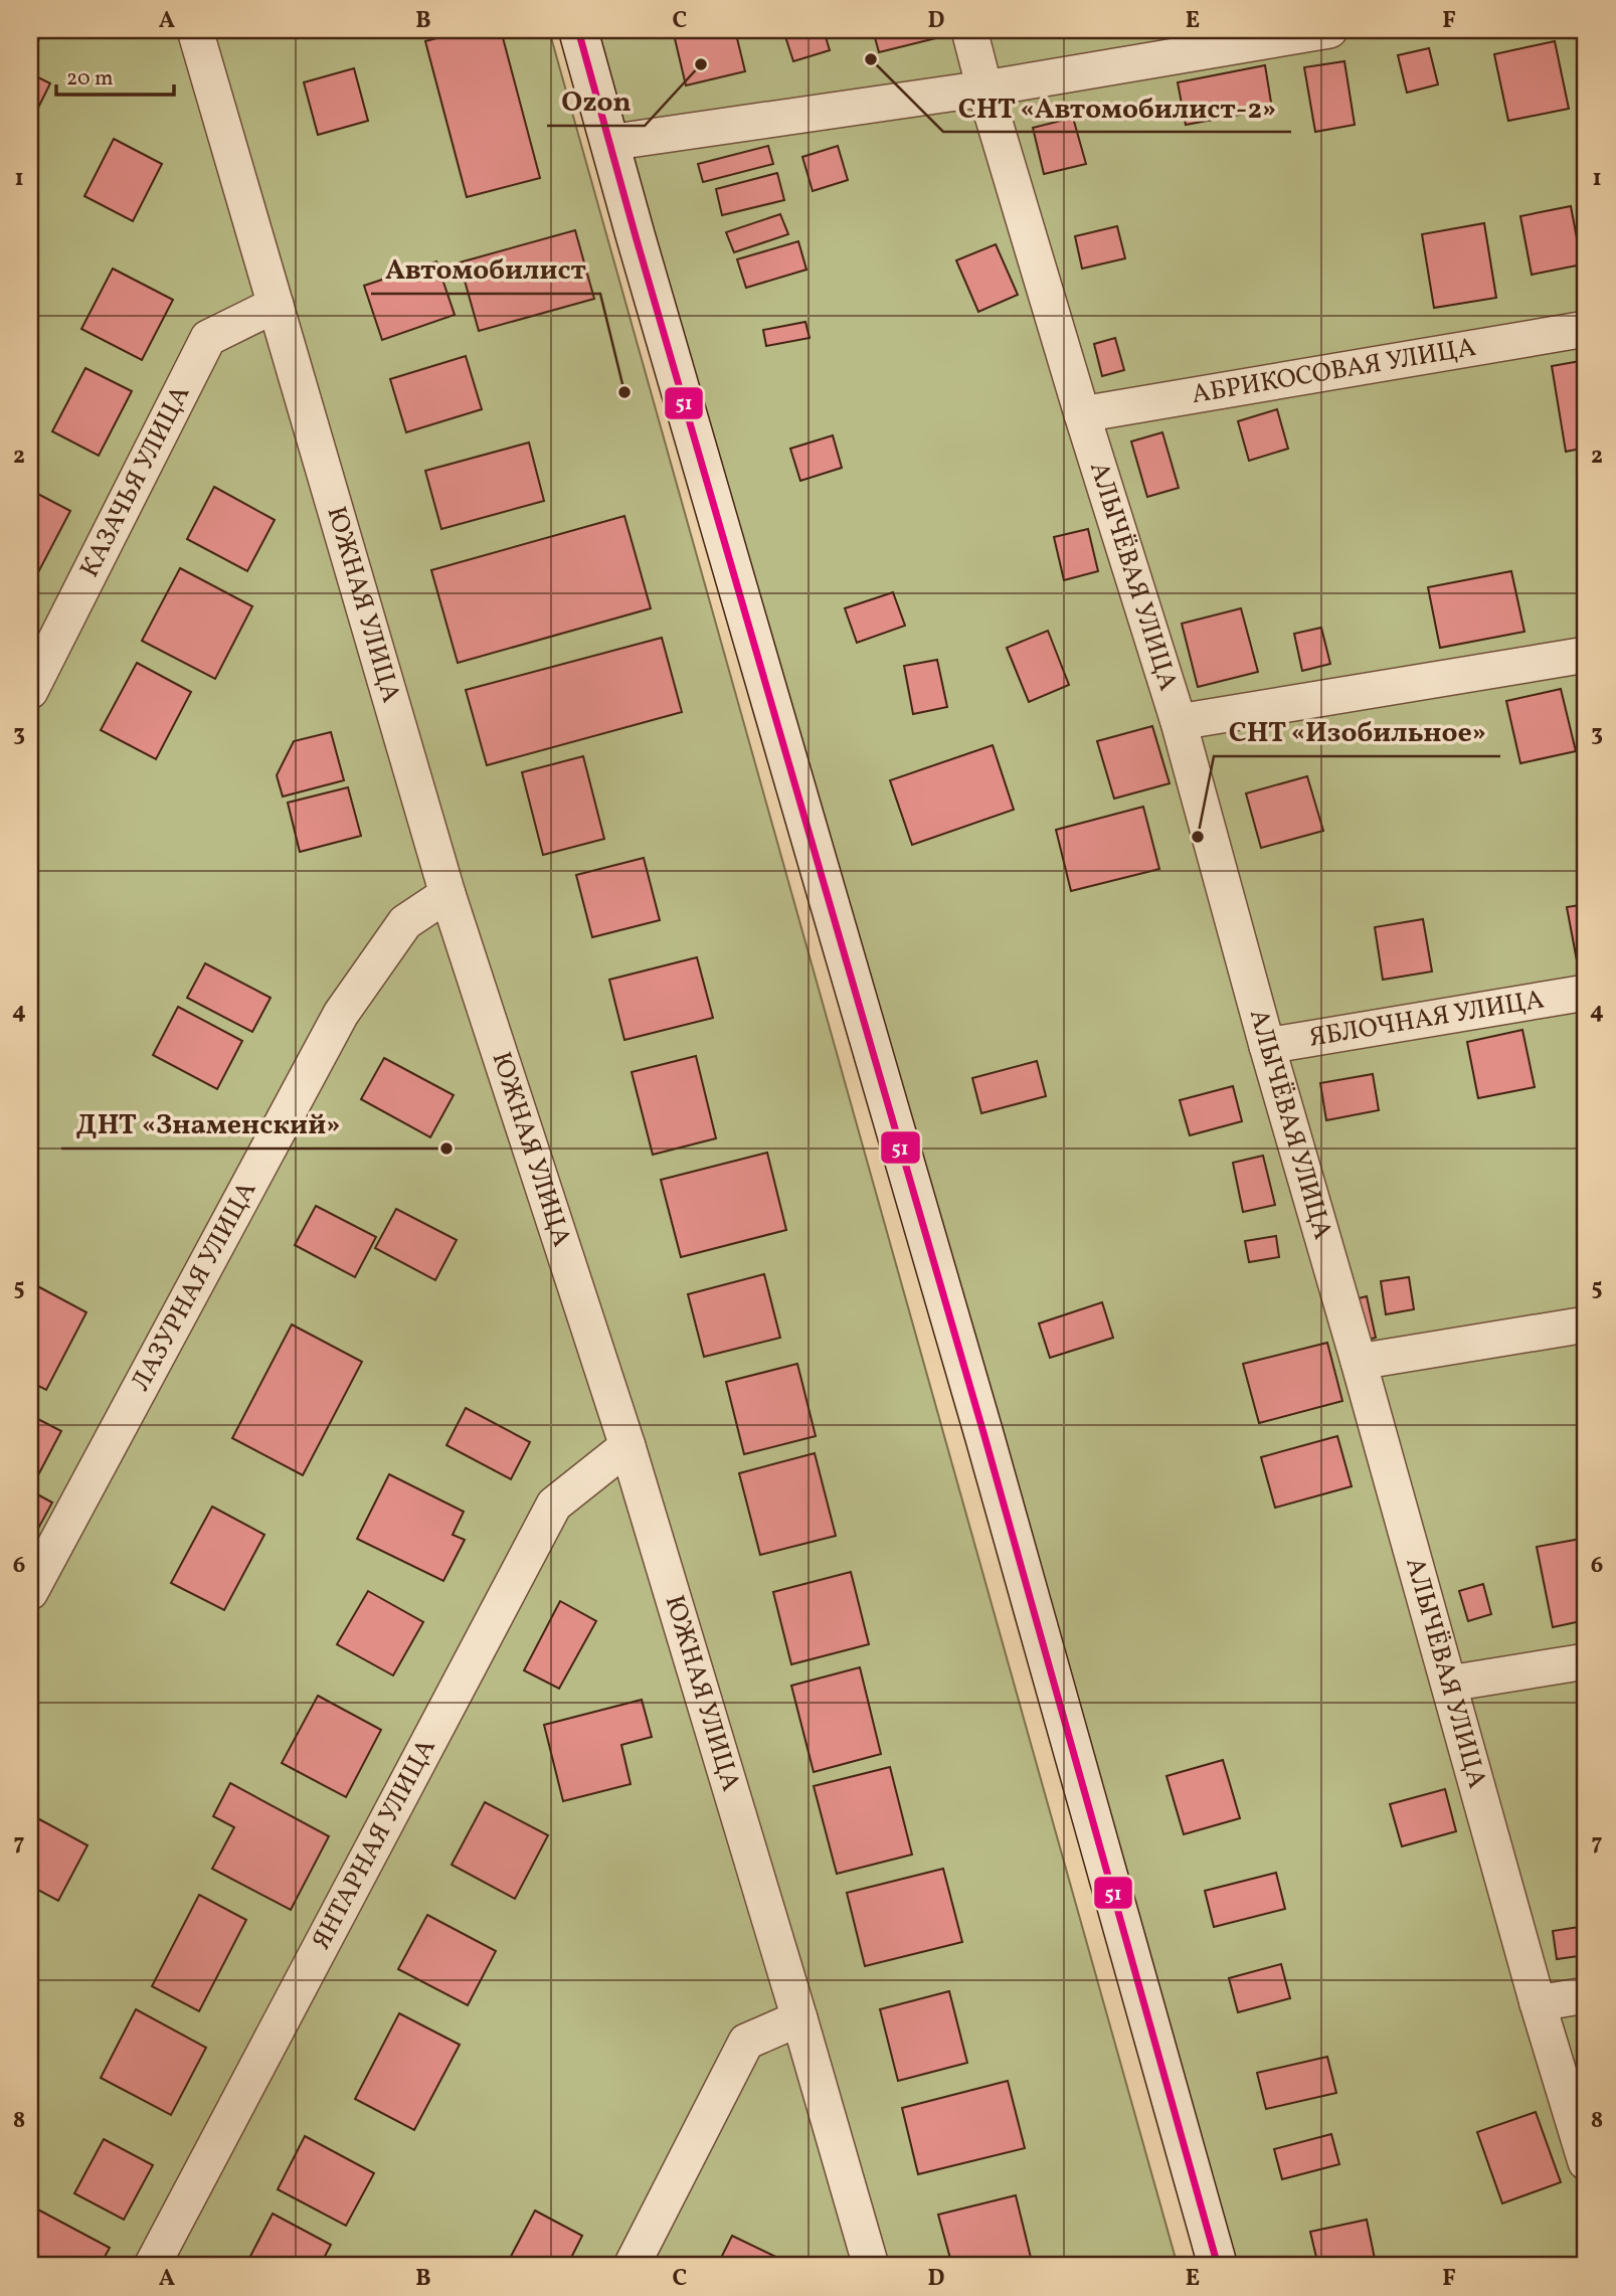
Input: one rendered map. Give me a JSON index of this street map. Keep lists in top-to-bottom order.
{
  "streets": {
    "street": [
      "АБРИКОСОВАЯ УЛИЦА",
      "КАЗАЧЬЯ УЛИЦА",
      "АЛЫЧЁВАЯ УЛИЦА",
      "ЮЖНАЯ УЛИЦА",
      "ЯБЛОЧНАЯ УЛИЦА",
      "ЛАЗУРНАЯ УЛИЦА",
      "ЯНТАРНАЯ УЛИЦА"
    ]
  },
  "crossings": [
    ["АБРИКОСОВАЯ УЛИЦА", "АЛЫЧЁВАЯ УЛИЦА"],
    ["КАЗАЧЬЯ УЛИЦА", "ЮЖНАЯ УЛИЦА"],
    ["АЛЫЧЁВАЯ УЛИЦА", "ЯБЛОЧНАЯ УЛИЦА"],
    ["ЮЖНАЯ УЛИЦА", "ЛАЗУРНАЯ УЛИЦА"],
    ["ЮЖНАЯ УЛИЦА", "ЯНТАРНАЯ УЛИЦА"]
  ],
  "places": [
    "СНТ «Автомобилист-2»",
    "Ozon",
    "Автомобилист",
    "СНТ «Изобильное»",
    "ДНТ «Знаменский»"
  ],
  "lines": ["transit line 51"],
  "scale_bar": "20 m",
  "grid": {
    "columns": [
      "A",
      "B",
      "C",
      "D",
      "E",
      "F"
    ],
    "rows": [
      "1",
      "2",
      "3",
      "4",
      "5",
      "6",
      "7",
      "8"
    ]
  }
}
